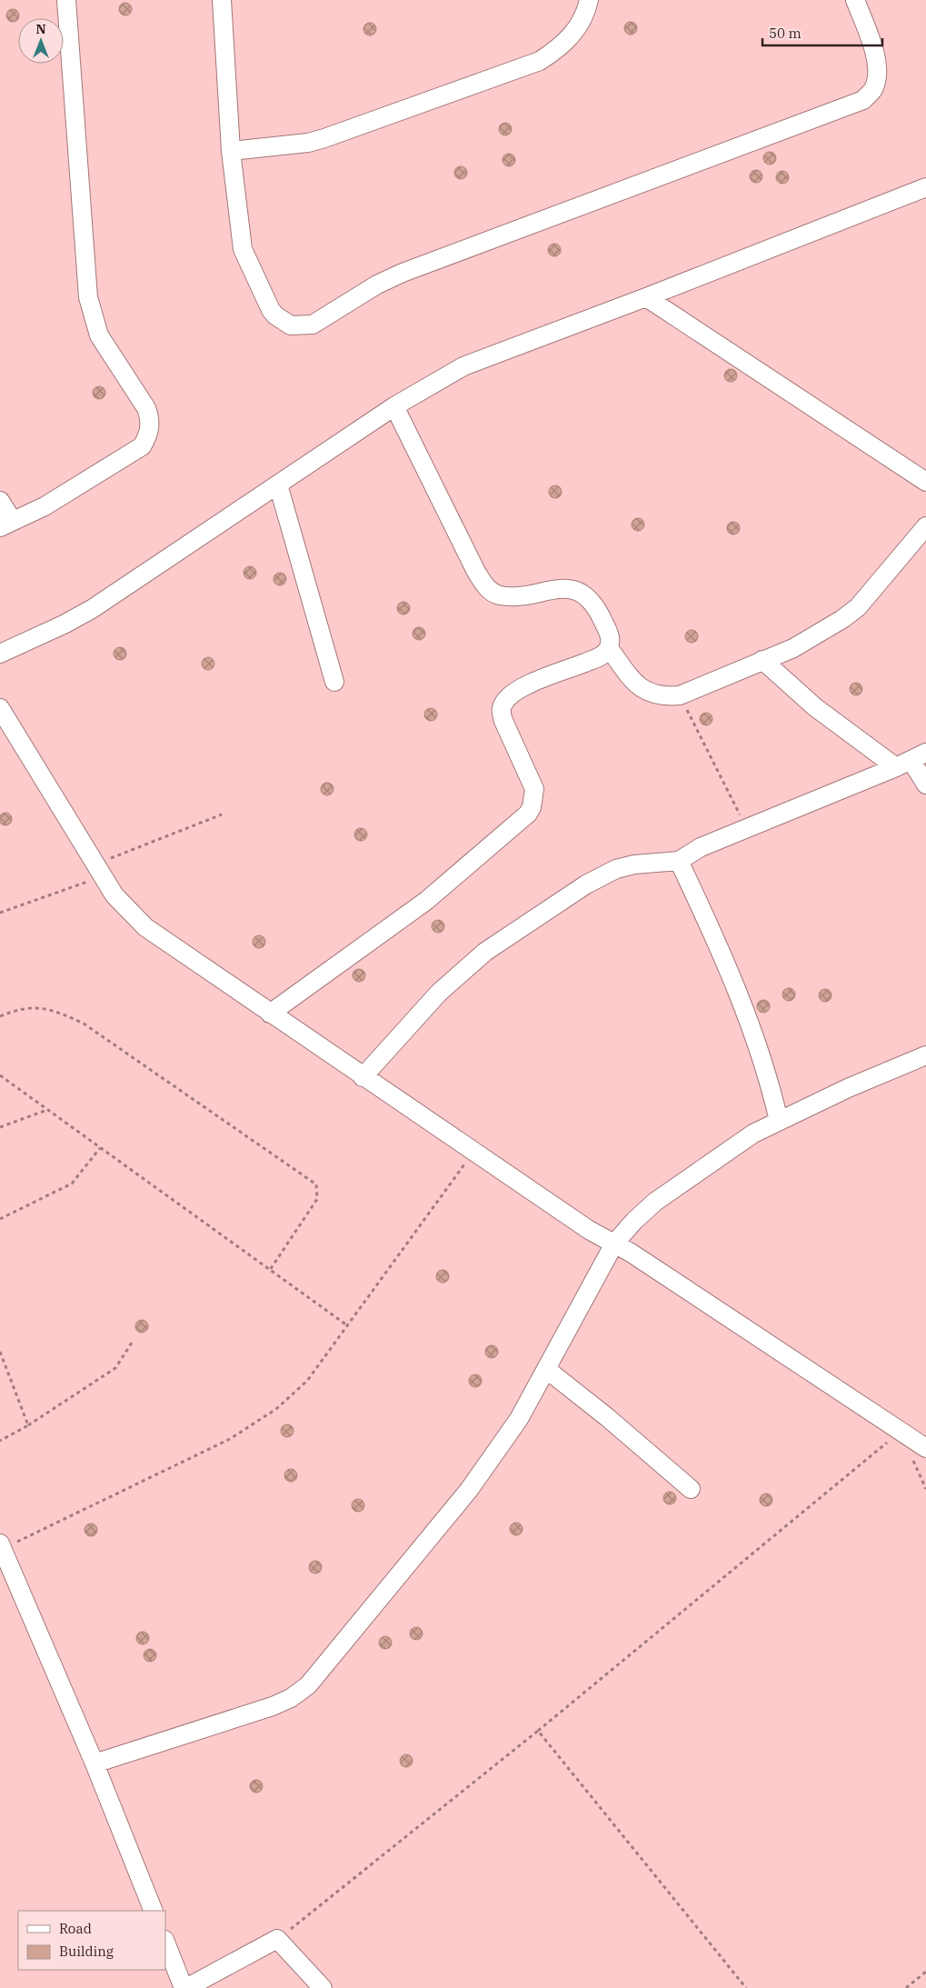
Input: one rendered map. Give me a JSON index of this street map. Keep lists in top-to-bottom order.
{
  "legend": ["Road", "Building"],
  "scale_bar": "50 m",
  "north": "top"
}
